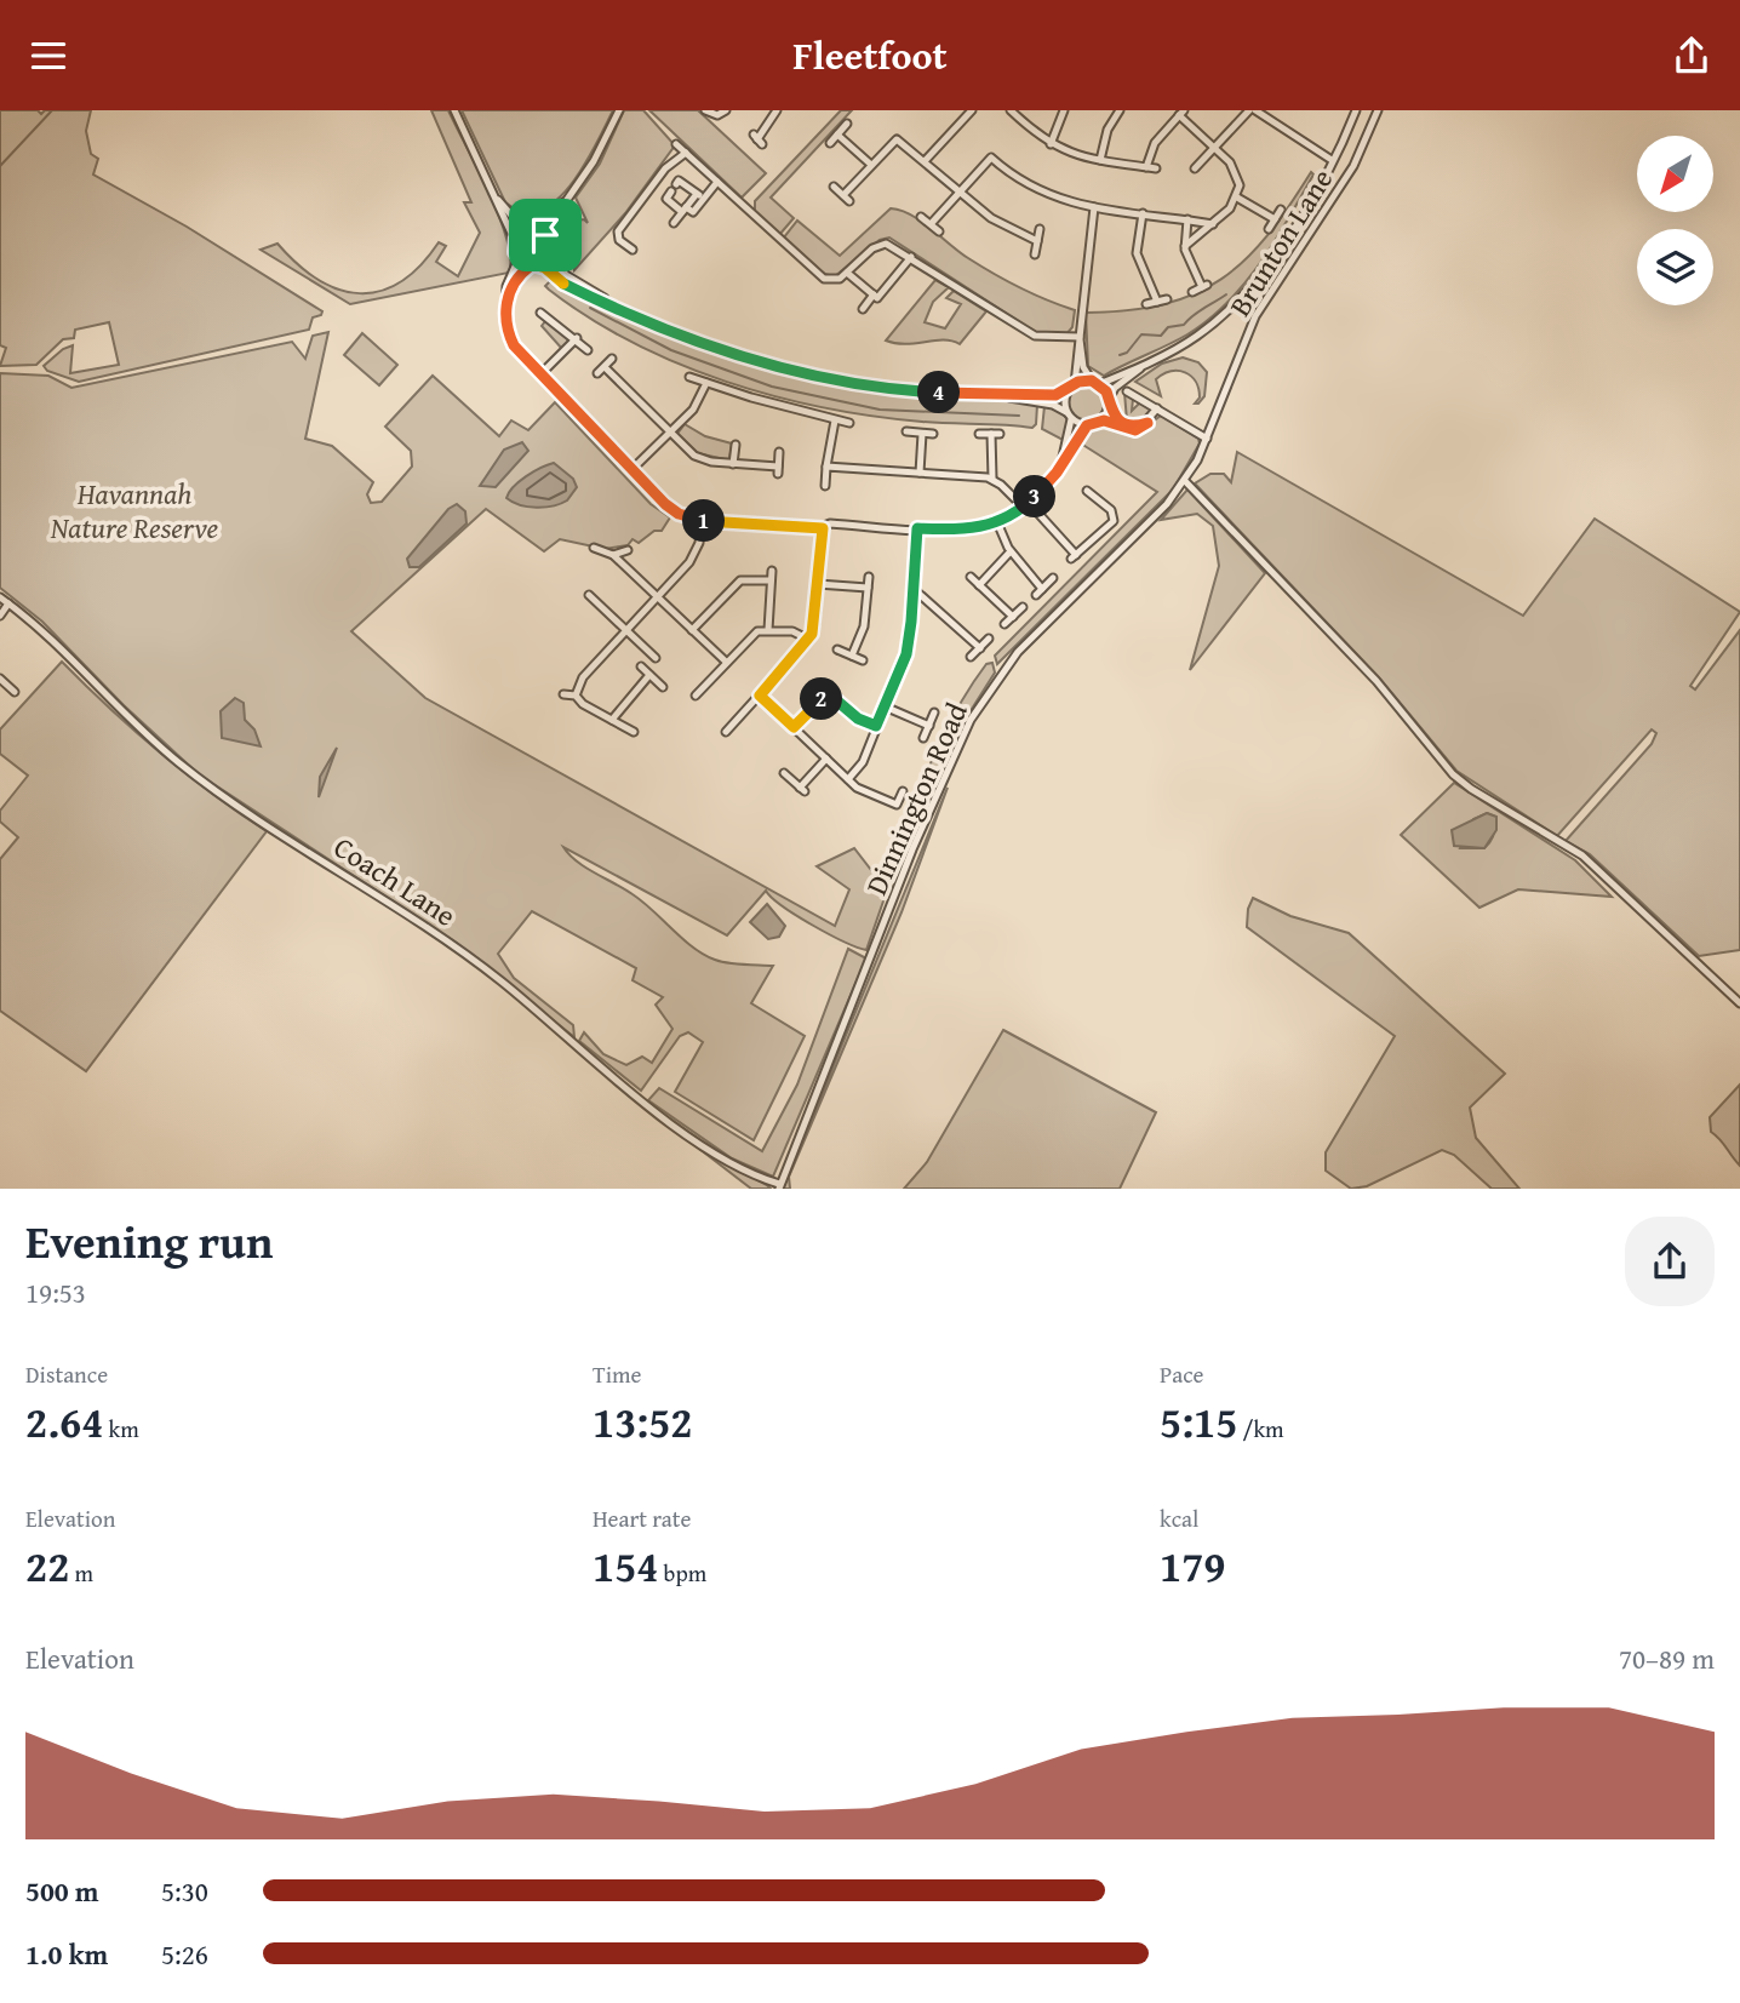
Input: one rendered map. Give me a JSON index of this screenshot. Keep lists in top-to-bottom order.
{
  "streets": {
    "street": ["Brunton Lane", "Dinnington Road", "Coach Lane"]
  },
  "crossings": [
    ["Brunton Lane", "Dinnington Road"],
    ["Dinnington Road", "Coach Lane"]
  ],
  "parks": ["Havannah Nature Reserve"],
  "north": "bottom left",
  "page": {
    "header": "Fleetfoot",
    "pins": [
      "4",
      "3",
      "1",
      "2"
    ],
    "heading": ["Evening run", "19:53"],
    "stats": [
      ["Distance", "2.64 km"],
      ["Time", "13:52"],
      ["Pace", "5:15 /km"],
      ["Elevation", "22 m"],
      ["Heart rate", "154 bpm"],
      ["kcal", "179"]
    ],
    "chart": ["Elevation", "70–89 m"],
    "list": [
      {
        "name": "500 m",
        "note": "5:30"
      },
      {
        "name": "1.0 km",
        "note": "5:26"
      }
    ]
  }
}
